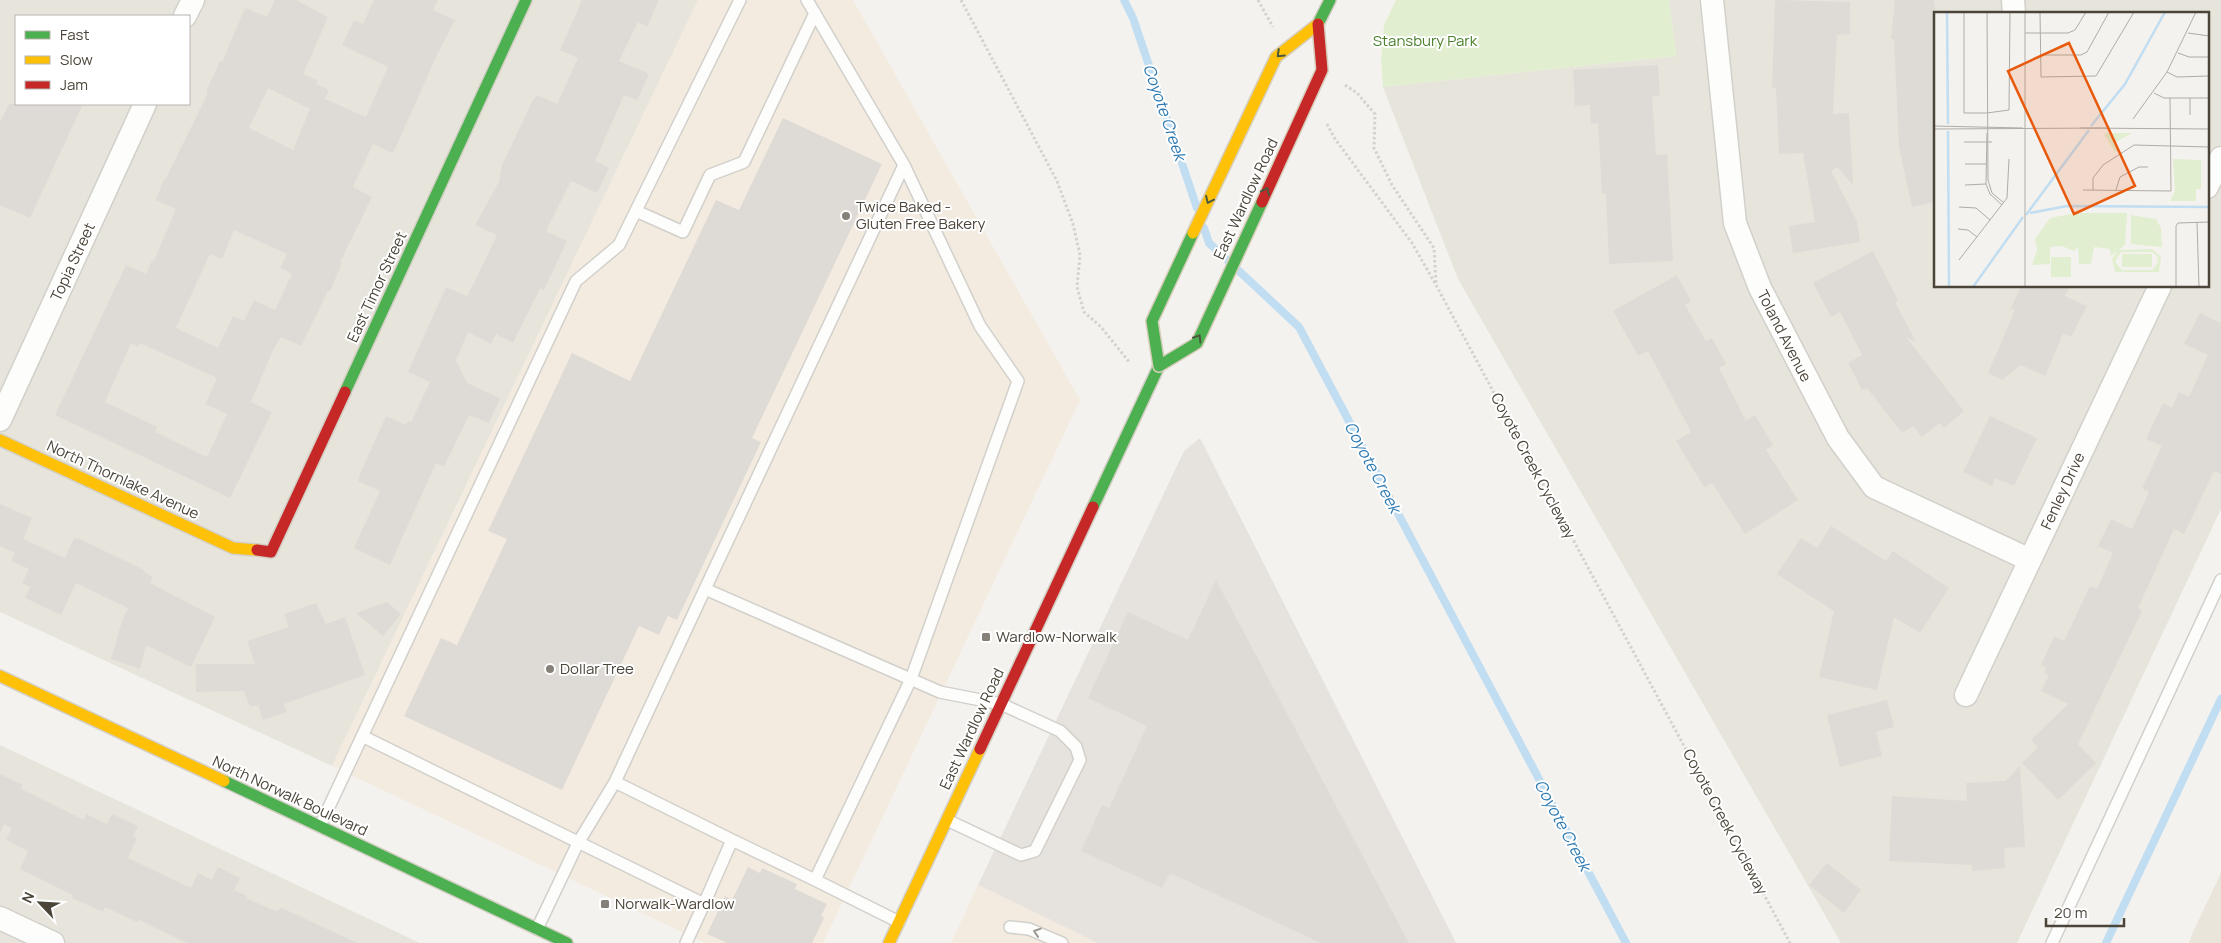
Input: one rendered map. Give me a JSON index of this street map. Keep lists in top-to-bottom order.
{
  "streets": {
    "main road": [
      "East Wardlow Road",
      "East Timor Street",
      "North Thornlake Avenue",
      "North Norwalk Boulevard"
    ],
    "street": ["Topia Street", "Toland Avenue", "Fenley Drive"],
    "path": ["Coyote Creek Cycleway"]
  },
  "crossings": [
    ["East Timor Street", "North Thornlake Avenue"],
    ["Toland Avenue", "Fenley Drive"]
  ],
  "water": ["Coyote Creek"],
  "parks": ["Stansbury Park"],
  "places": {
    "other": ["Twice Baked - Gluten Free Bakery", "Dollar Tree"],
    "transit": ["Wardlow-Norwalk", "Norwalk-Wardlow"]
  },
  "legend": ["Fast", "Slow", "Jam"],
  "scale_bar": "20 m",
  "north": "top left"
}
